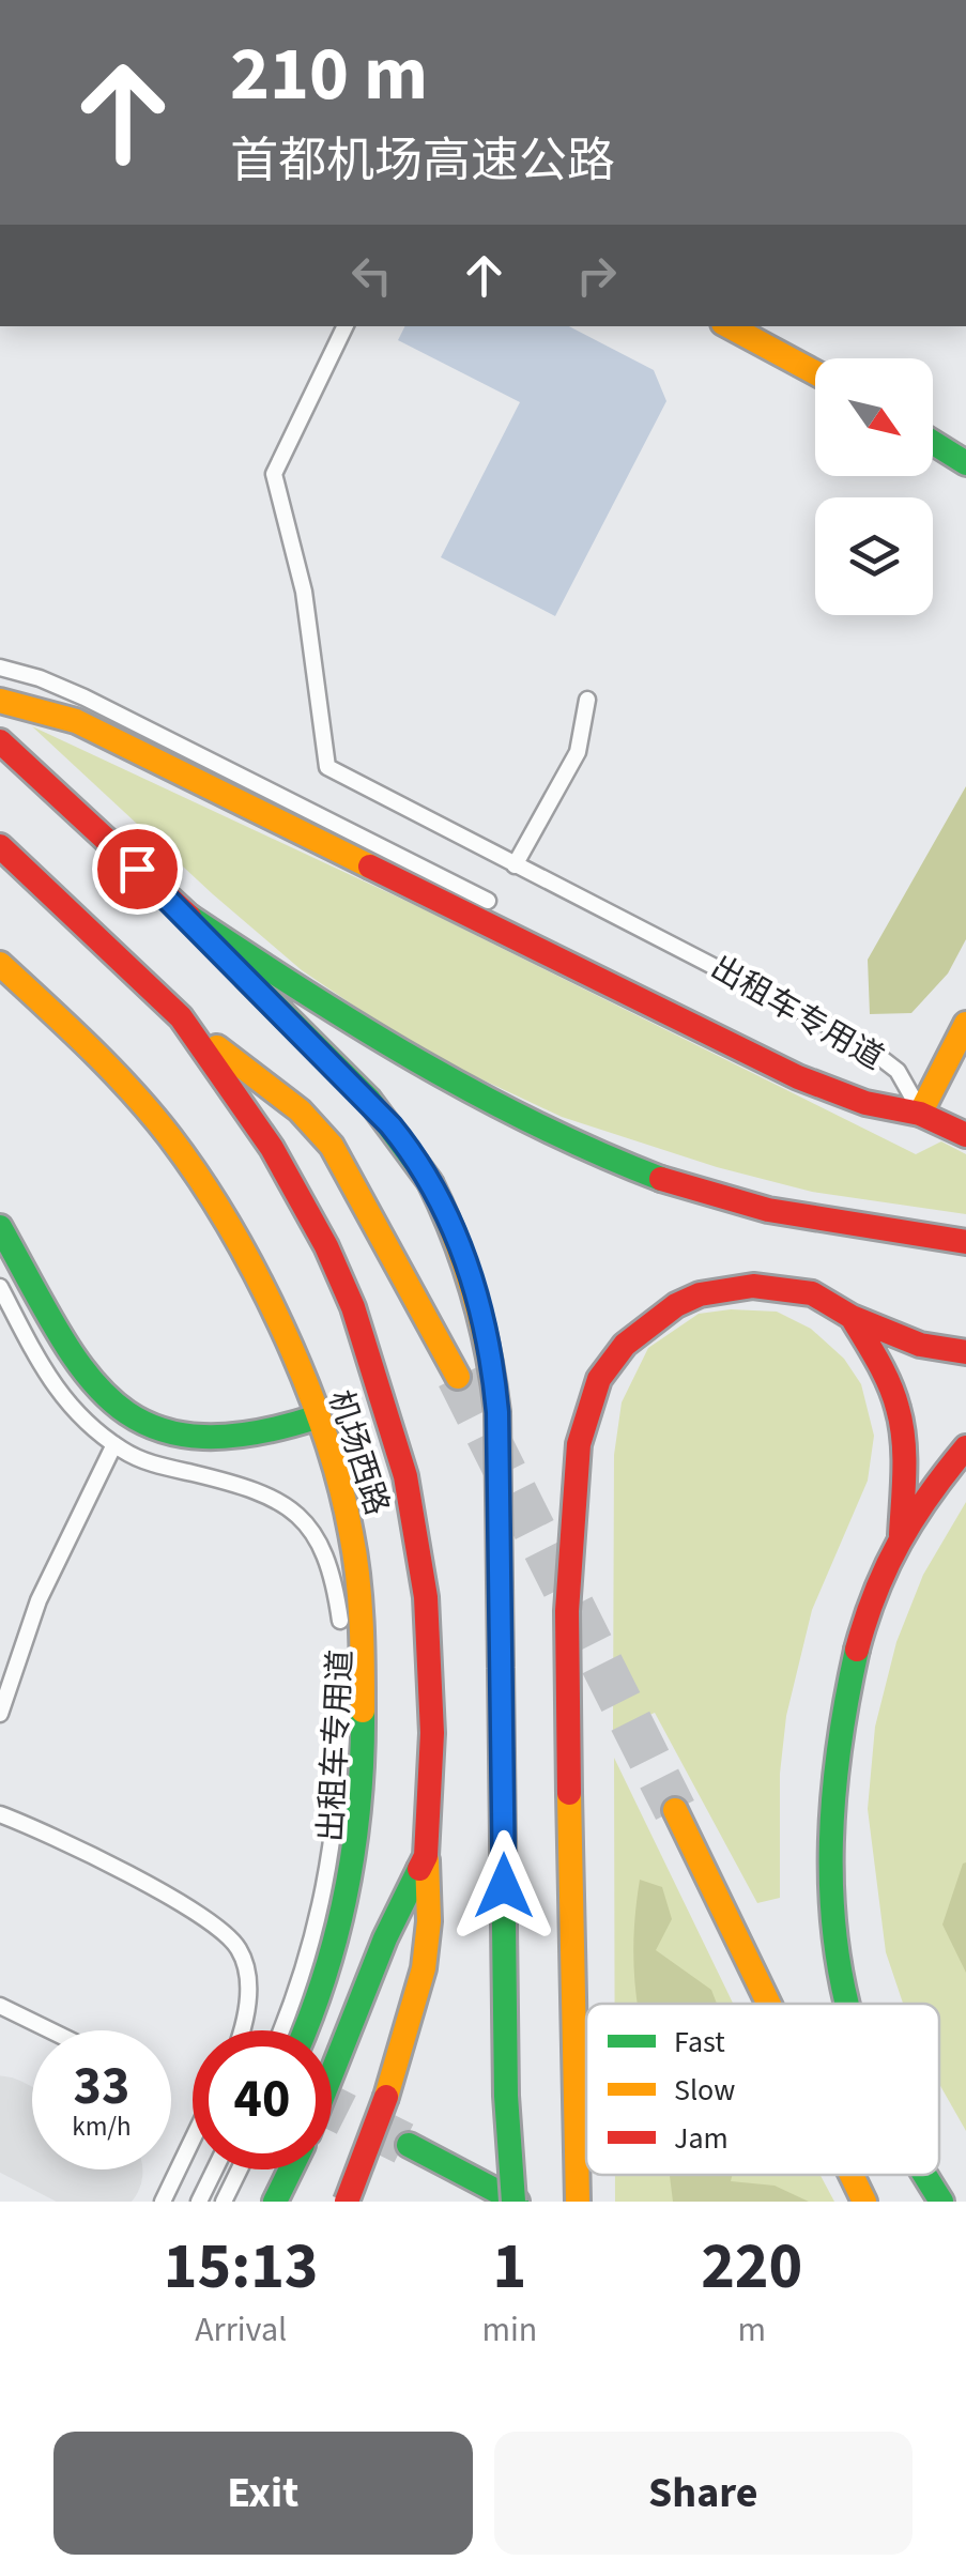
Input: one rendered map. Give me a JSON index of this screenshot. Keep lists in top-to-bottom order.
{
  "streets": {
    "main road": ["机场西路"],
    "lane": ["出租车专用道"]
  },
  "legend": ["Fast", "Slow", "Jam"],
  "north": "bottom right",
  "page": {
    "turn": ["210 m", "首都机场高速公路"],
    "speed": "33 km/h",
    "limit": "40",
    "eta": [
      "15:13",
      "Arrival",
      "1",
      "min",
      "220",
      "m"
    ],
    "buttons": ["Exit", "Share"]
  }
}
